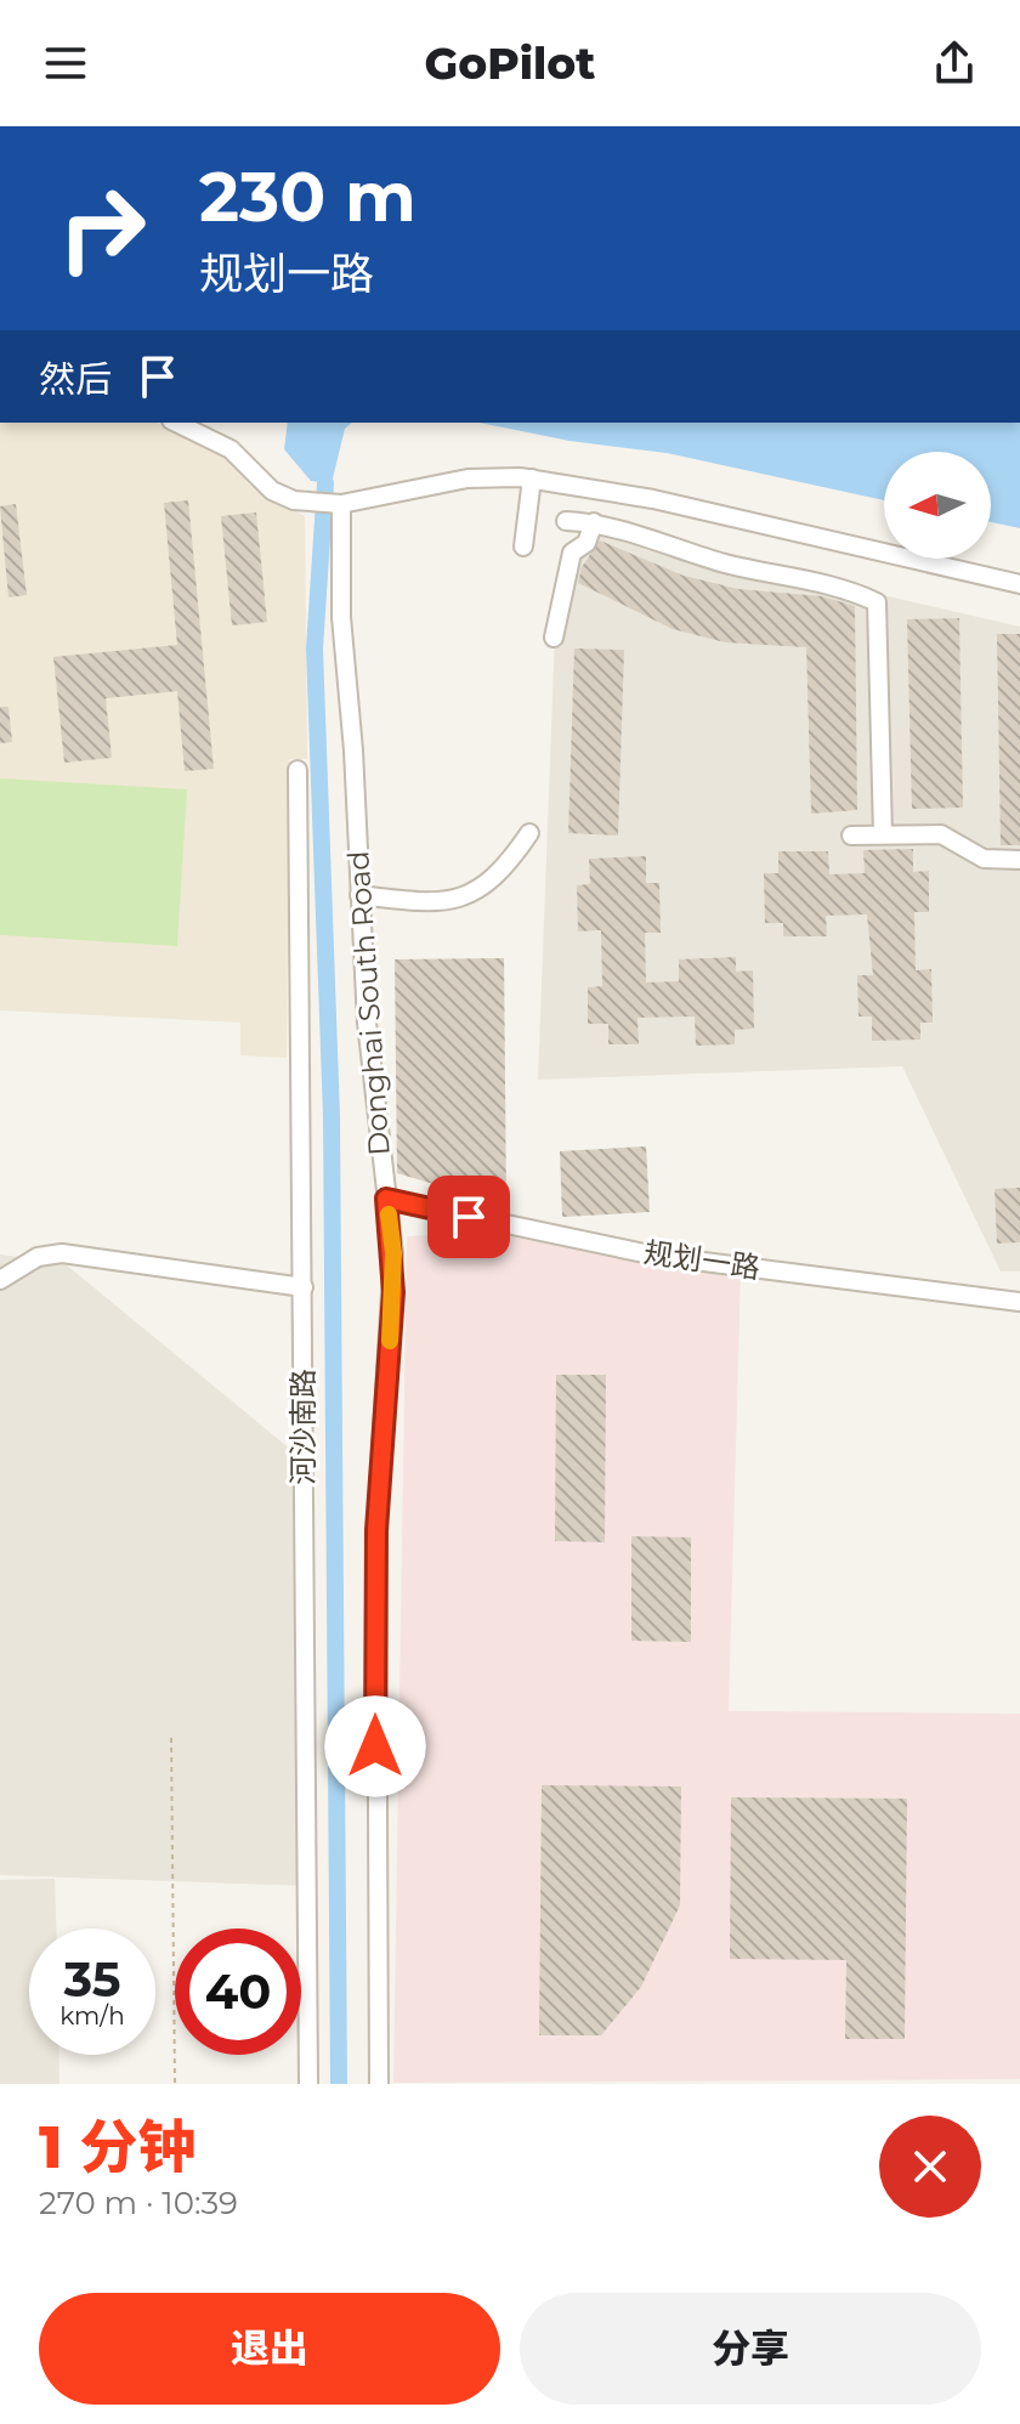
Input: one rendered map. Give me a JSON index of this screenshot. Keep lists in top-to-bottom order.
{
  "streets": {
    "street": ["Donghai South Road", "规划一路", "河沙南路"]
  },
  "crossings": [
    ["Donghai South Road", "规划一路"]
  ],
  "north": "left",
  "page": {
    "header": "GoPilot",
    "turn": ["230 m", "规划一路"],
    "then": "然后",
    "speed": "35 km/h",
    "limit": "40",
    "heading": ["1 分钟", "270 m · 10:39"],
    "buttons": ["退出", "分享"]
  }
}
